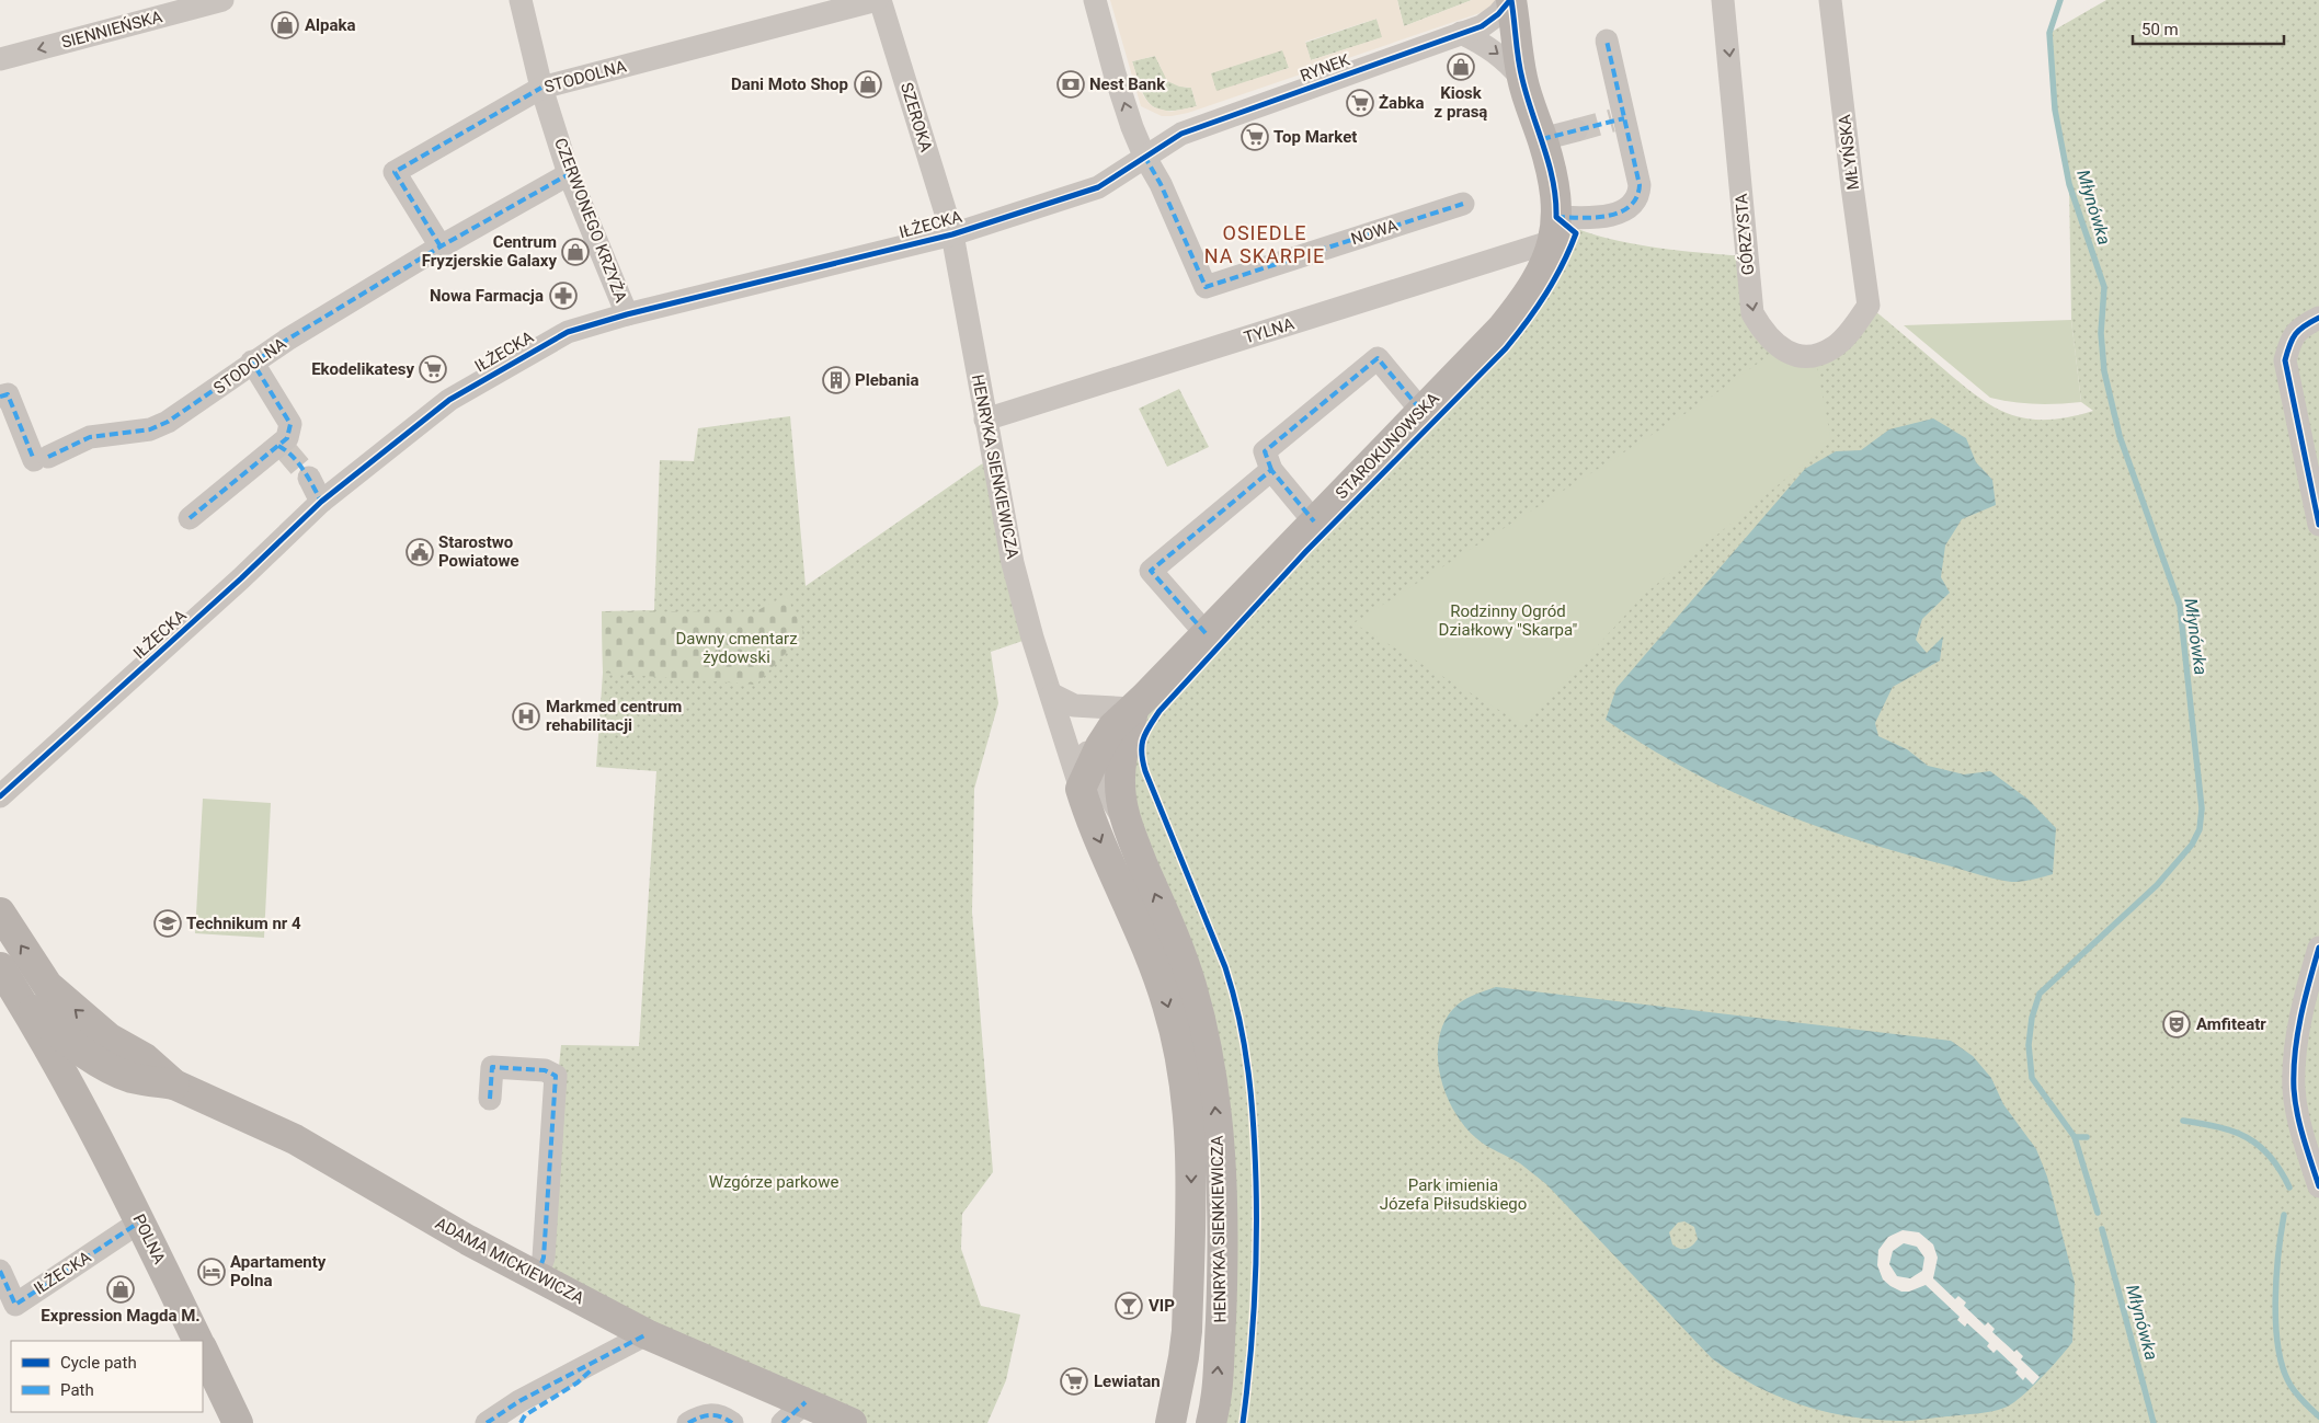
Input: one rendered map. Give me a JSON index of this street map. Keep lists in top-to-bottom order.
{
  "streets": {
    "street": [
      "SIENNIEŃSKA",
      "RYNEK",
      "STODOLNA",
      "SZEROKA",
      "MŁYŃSKA",
      "CZERWONEGO KRZYŻA",
      "IŁŻECKA",
      "NOWA",
      "GÓRZYSTA",
      "TYLNA",
      "STAROKUNOWSKA",
      "HENRYKA SIENKIEWICZA",
      "POLNA",
      "ADAMA MICKIEWICZA"
    ]
  },
  "crossings": [
    ["RYNEK", "IŁŻECKA"],
    ["RYNEK", "NOWA"],
    ["RYNEK", "STAROKUNOWSKA"],
    ["STODOLNA", "SZEROKA"],
    ["STODOLNA", "CZERWONEGO KRZYŻA"],
    ["SZEROKA", "IŁŻECKA"],
    ["SZEROKA", "HENRYKA SIENKIEWICZA"],
    ["MŁYŃSKA", "GÓRZYSTA"],
    ["CZERWONEGO KRZYŻA", "IŁŻECKA"],
    ["IŁŻECKA", "NOWA"],
    ["IŁŻECKA", "HENRYKA SIENKIEWICZA"],
    ["IŁŻECKA", "POLNA"],
    ["TYLNA", "STAROKUNOWSKA"],
    ["TYLNA", "HENRYKA SIENKIEWICZA"],
    ["STAROKUNOWSKA", "HENRYKA SIENKIEWICZA"],
    ["POLNA", "ADAMA MICKIEWICZA"]
  ],
  "one_way": ["SIENNIEŃSKA"],
  "districts": ["OSIEDLE NA SKARPIE"],
  "water": ["Młynówka"],
  "parks": [
    "Rodzinny Ogród Działkowy \"Skarpa\"",
    "Dawny cmentarz żydowski",
    "Wzgórze parkowe",
    "Park imienia Józefa Piłsudskiego"
  ],
  "places": {
    "shop": [
      "Alpaka",
      "Kiosk z prasą",
      "Dani Moto Shop",
      "Centrum Fryzjerskie Galaxy",
      "Expression Magda M."
    ],
    "bank": ["Nest Bank"],
    "supermarket": [
      "Żabka",
      "Top Market",
      "Ekodelikatesy",
      "Lewiatan"
    ],
    "pharmacy": ["Nowa Farmacja"],
    "building": ["Plebania"],
    "public building": ["Starostwo Powiatowe"],
    "hospital": ["Markmed centrum rehabilitacji"],
    "school or university": ["Technikum nr 4"],
    "theatre": ["Amfiteatr"],
    "hotel": ["Apartamenty Polna"],
    "bar": ["VIP"]
  },
  "legend": ["Cycle path", "Path"],
  "scale_bar": "50 m"
}
